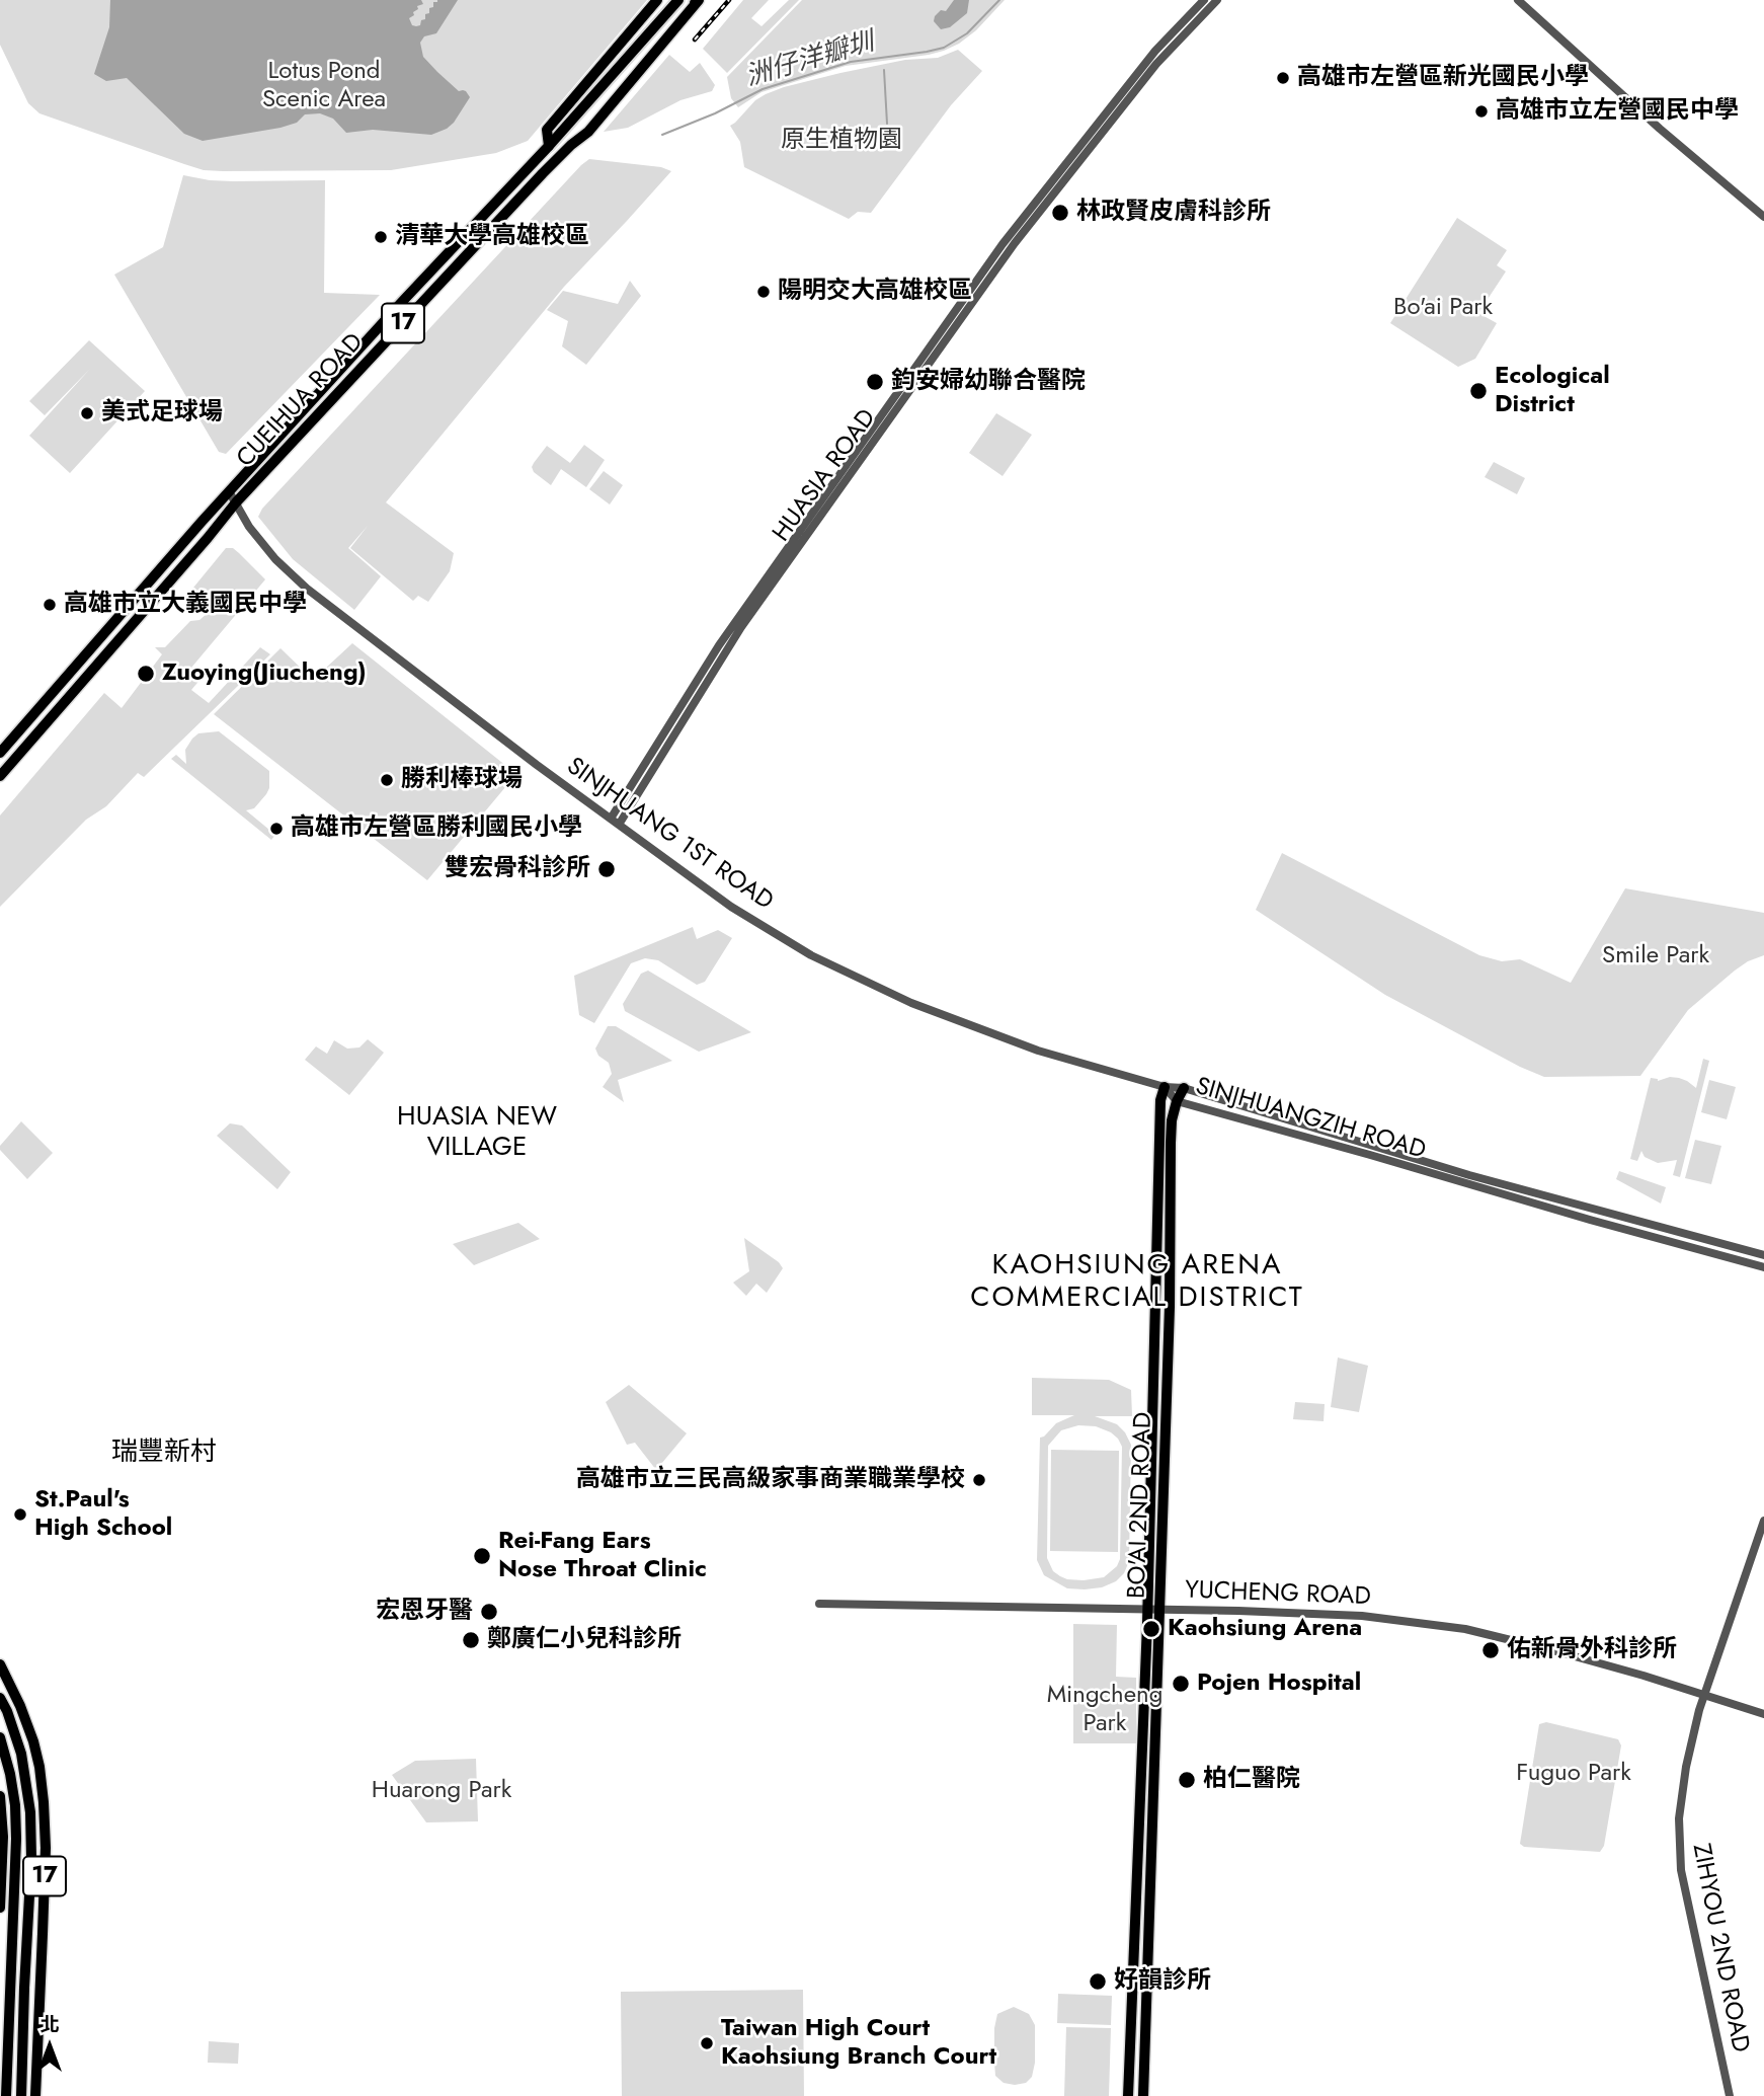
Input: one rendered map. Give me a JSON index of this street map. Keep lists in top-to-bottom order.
{
  "streets": {
    "main road": ["17", "CUEIHUA ROAD", "BO'AI 2ND ROAD"],
    "street": [
      "HUASIA ROAD",
      "SINJHUANG 1ST ROAD",
      "SINJHUANGZIH ROAD",
      "YUCHENG ROAD",
      "ZIHYOU 2ND ROAD"
    ]
  },
  "crossings": [
    ["CUEIHUA ROAD", "SINJHUANG 1ST ROAD"],
    ["HUASIA ROAD", "SINJHUANG 1ST ROAD"],
    ["SINJHUANG 1ST ROAD", "SINJHUANGZIH ROAD"],
    ["SINJHUANG 1ST ROAD", "BO'AI 2ND ROAD"],
    ["SINJHUANGZIH ROAD", "BO'AI 2ND ROAD"],
    ["BO'AI 2ND ROAD", "YUCHENG ROAD"],
    ["YUCHENG ROAD", "ZIHYOU 2ND ROAD"]
  ],
  "districts": ["HUASIA NEW VILLAGE", "KAOHSIUNG ARENA COMMERCIAL DISTRICT", "瑞豐新村"],
  "water": ["洲仔洋瓣圳"],
  "parks": [
    "Lotus Pond Scenic Area",
    "原生植物園",
    "Bo'ai Park",
    "Smile Park",
    "Mingcheng Park",
    "Fuguo Park",
    "Huarong Park"
  ],
  "places": [
    "高雄市左營區新光國民小學",
    "高雄市立左營國民中學",
    "林政賢皮膚科診所",
    "清華大學高雄校區",
    "陽明交大高雄校區",
    "鈞安婦幼聯合醫院",
    "Ecological District",
    "美式足球場",
    "高雄市立大義國民中學",
    "Zuoying(Jiucheng)",
    "勝利棒球場",
    "高雄市左營區勝利國民小學",
    "雙宏骨科診所",
    "高雄市立三民高級家事商業職業學校",
    "St.Paul's High School",
    "Rei-Fang Ears Nose Throat Clinic",
    "宏恩牙醫",
    "Kaohsiung Arena",
    "鄭廣仁小兒科診所",
    "佑新骨外科診所",
    "Pojen Hospital",
    "柏仁醫院",
    "好韻診所",
    "Taiwan High Court Kaohsiung Branch Court"
  ],
  "north": "top"
}
